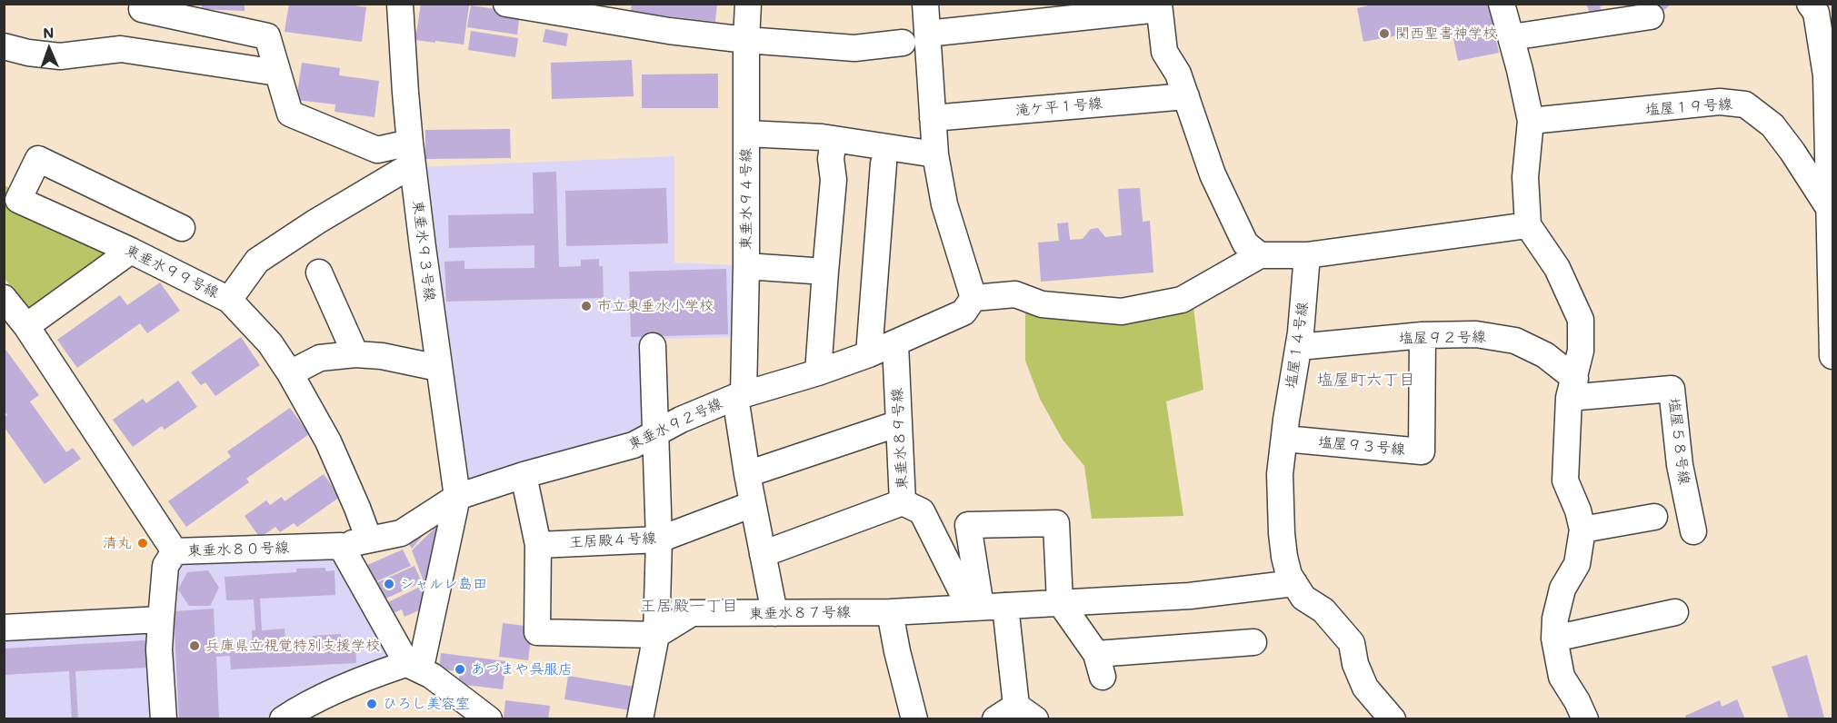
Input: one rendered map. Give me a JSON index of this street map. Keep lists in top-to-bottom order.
{
  "streets": {
    "street": [
      "滝ケ平１号線",
      "塩屋１９号線",
      "東垂水９４号線",
      "東垂水９３号線",
      "東垂水９９号線",
      "塩屋９２号線",
      "塩屋１４号線",
      "東垂水９２号線",
      "東垂水８９号線",
      "塩屋５８号線",
      "塩屋９３号線",
      "王居殿４号線",
      "東垂水８０号線",
      "東垂水８７号線"
    ]
  },
  "crossings": [
    ["東垂水９４号線", "東垂水９２号線"],
    ["東垂水９４号線", "王居殿４号線"],
    ["東垂水９４号線", "東垂水８７号線"],
    ["東垂水９３号線", "東垂水９２号線"],
    ["東垂水９９号線", "東垂水９２号線"],
    ["塩屋９２号線", "塩屋１４号線"],
    ["塩屋９２号線", "塩屋５８号線"],
    ["塩屋９２号線", "塩屋９３号線"],
    ["塩屋１４号線", "塩屋９３号線"],
    ["塩屋１４号線", "東垂水８７号線"],
    ["東垂水９２号線", "東垂水８９号線"],
    ["東垂水９２号線", "東垂水８０号線"],
    ["東垂水８９号線", "東垂水８７号線"]
  ],
  "districts": ["塩屋町六丁目", "王居殿一丁目"],
  "places": [
    "関西聖書神学校",
    "市立東垂水小学校",
    "清丸",
    "シャルレ島田",
    "兵庫県立視覚特別支援学校",
    "あづまや呉服店",
    "ひろし美容室"
  ],
  "north": "top"
}
